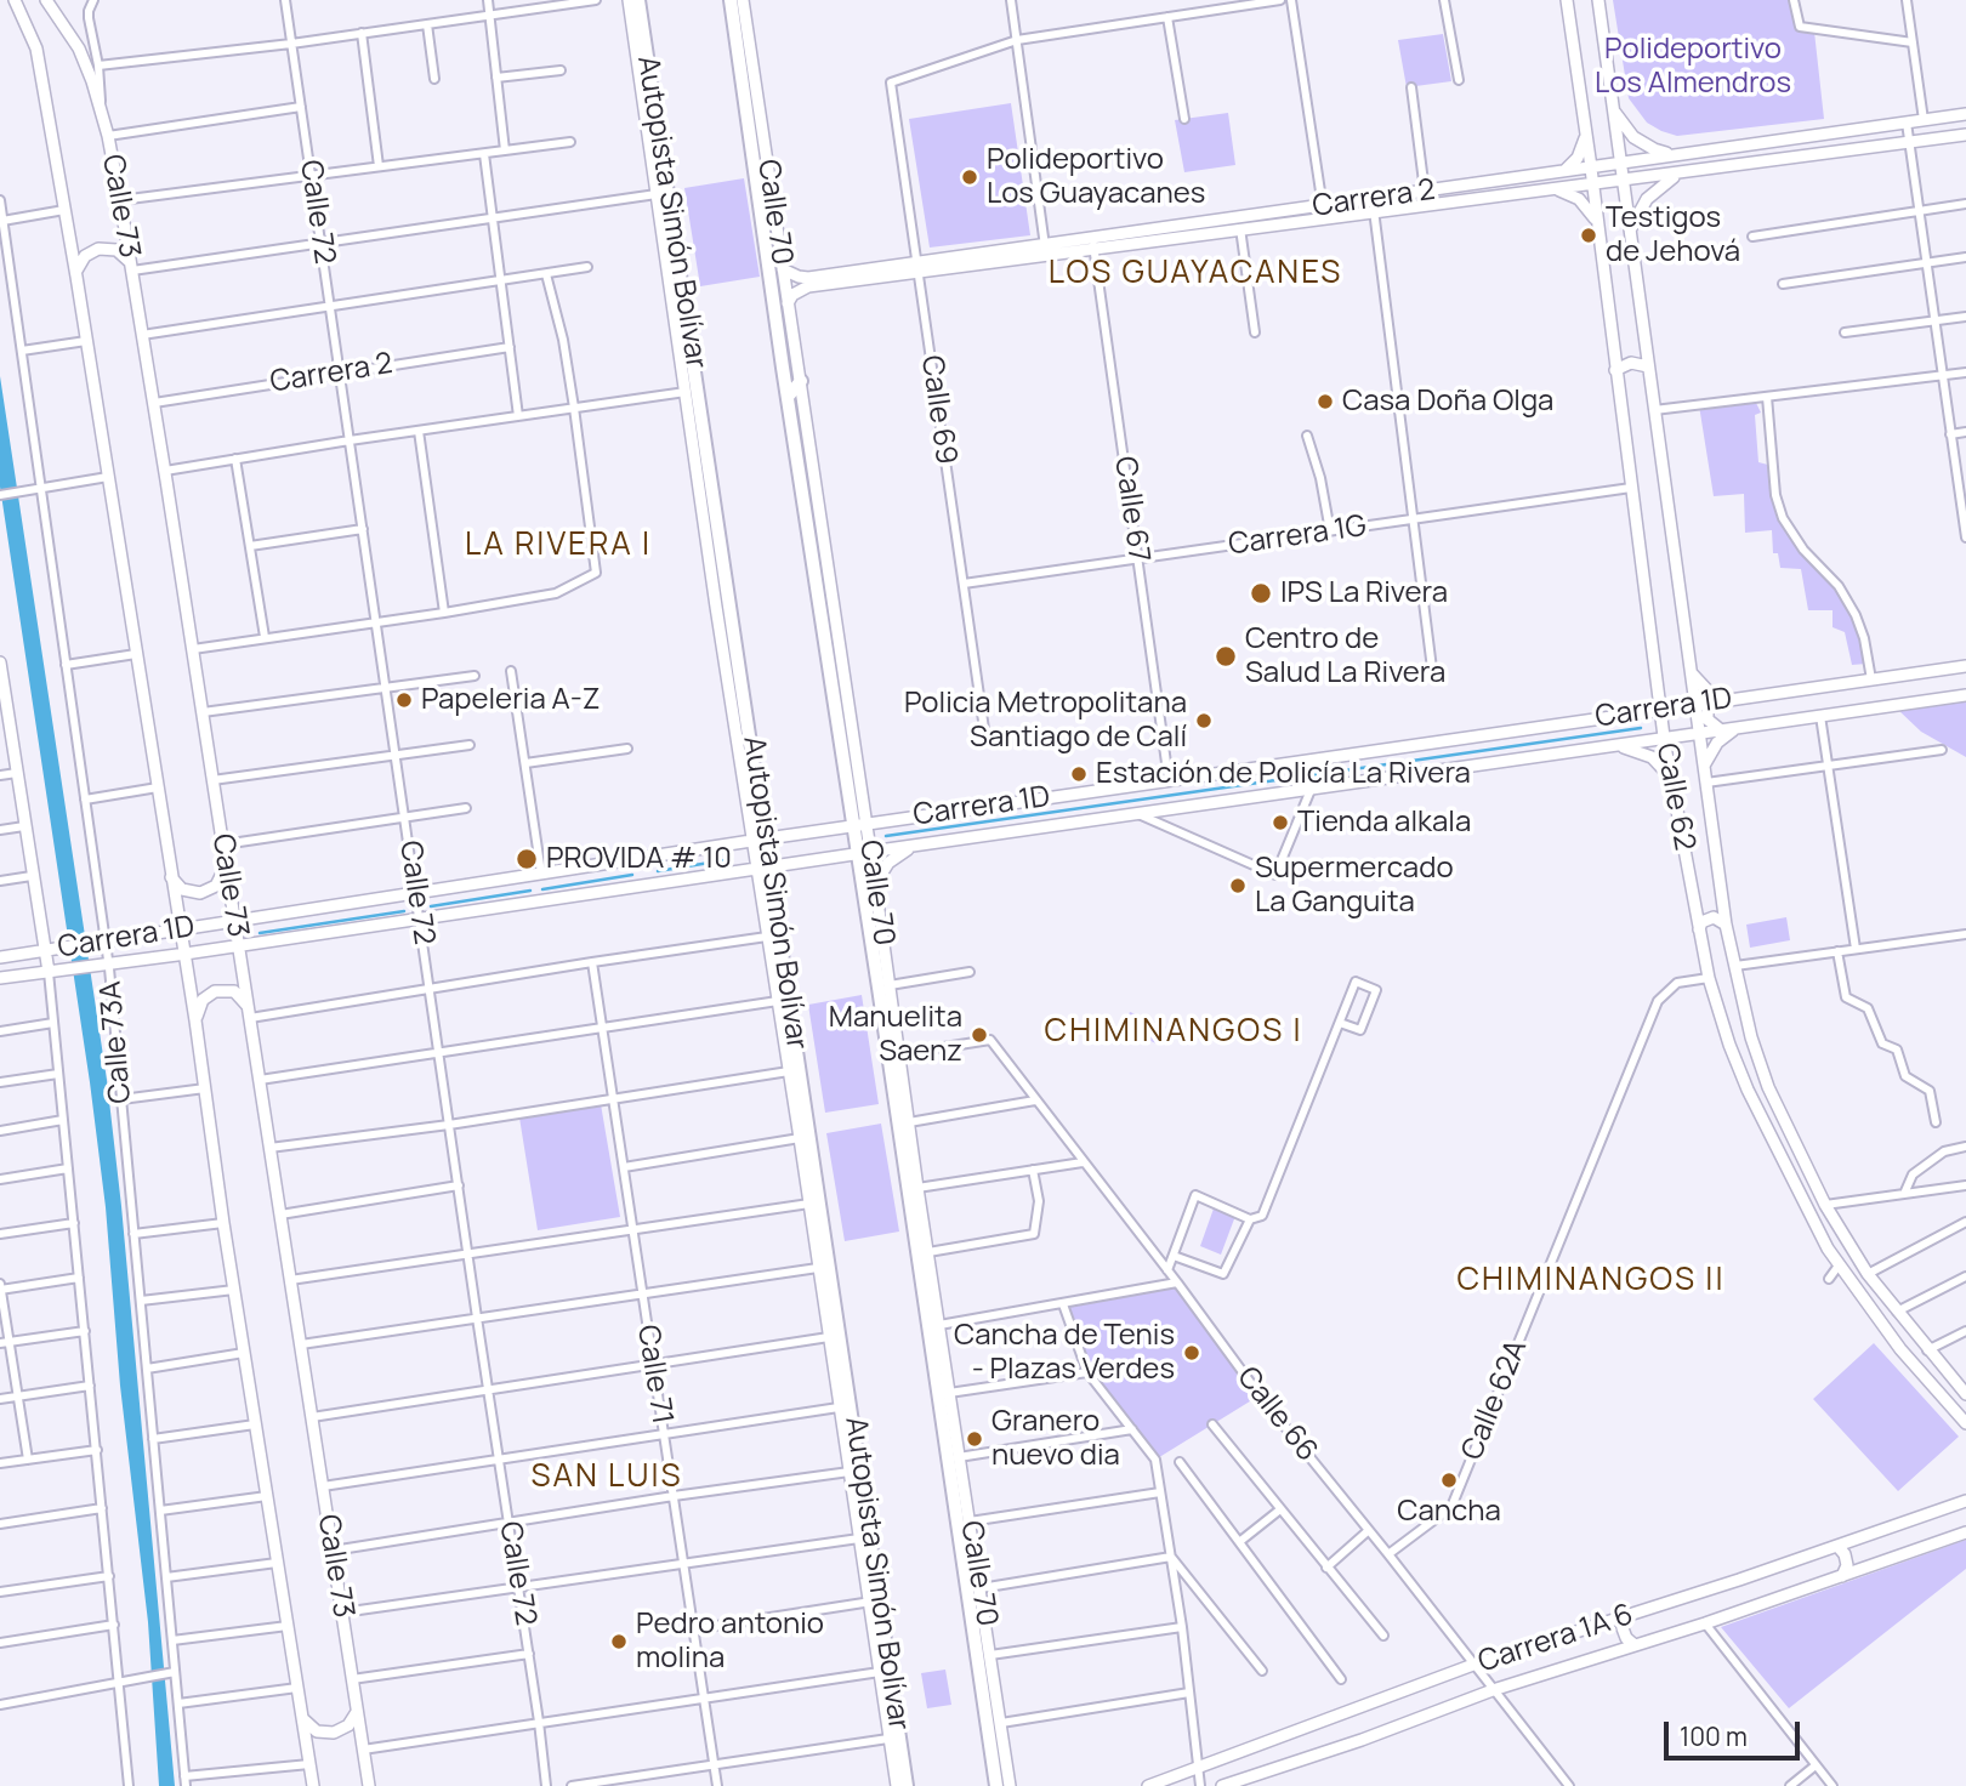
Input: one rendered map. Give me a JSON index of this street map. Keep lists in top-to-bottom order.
{
  "streets": {
    "highway": ["Autopista Simón Bolívar"],
    "street": [
      "Carrera 2",
      "Calle 73",
      "Calle 72",
      "Calle 70",
      "Calle 69",
      "Calle 67",
      "Carrera 1G",
      "Carrera 1D",
      "Calle 62",
      "Calle 73A",
      "Calle 71",
      "Calle 62A",
      "Calle 66",
      "Carrera 1A 6"
    ]
  },
  "crossings": [
    ["Carrera 2", "Calle 73"],
    ["Carrera 2", "Calle 72"],
    ["Carrera 2", "Calle 70"],
    ["Carrera 2", "Calle 69"],
    ["Carrera 2", "Calle 67"],
    ["Carrera 2", "Calle 62"],
    ["Calle 73", "Carrera 1D"],
    ["Calle 72", "Carrera 1D"],
    ["Autopista Simón Bolívar", "Carrera 1D"],
    ["Calle 70", "Carrera 1D"],
    ["Calle 70", "Calle 66"],
    ["Calle 69", "Carrera 1G"],
    ["Calle 67", "Carrera 1G"],
    ["Calle 67", "Carrera 1D"],
    ["Carrera 1G", "Calle 62"],
    ["Carrera 1D", "Calle 62"],
    ["Carrera 1D", "Calle 73A"],
    ["Calle 62", "Calle 62A"],
    ["Calle 62A", "Calle 66"],
    ["Calle 66", "Carrera 1A 6"]
  ],
  "districts": [
    "LOS GUAYACANES",
    "LA RIVERA I",
    "CHIMINANGOS I",
    "CHIMINANGOS II",
    "SAN LUIS"
  ],
  "parks": ["Polideportivo Los Almendros"],
  "places": [
    "Polideportivo Los Guayacanes",
    "Testigos de Jehová",
    "Casa Doña Olga",
    "IPS La Rivera",
    "Centro de Salud La Rivera",
    "Papeleria A-Z",
    "Policia Metropolitana Santiago de Calí",
    "Estación de Policía La Rivera",
    "Tienda alkala",
    "PROVIDA # 10",
    "Supermercado La Ganguita",
    "Manuelita Saenz",
    "Cancha de Tenis - Plazas Verdes",
    "Granero nuevo dia",
    "Cancha",
    "Pedro antonio molina"
  ],
  "scale_bar": "100 m"
}
